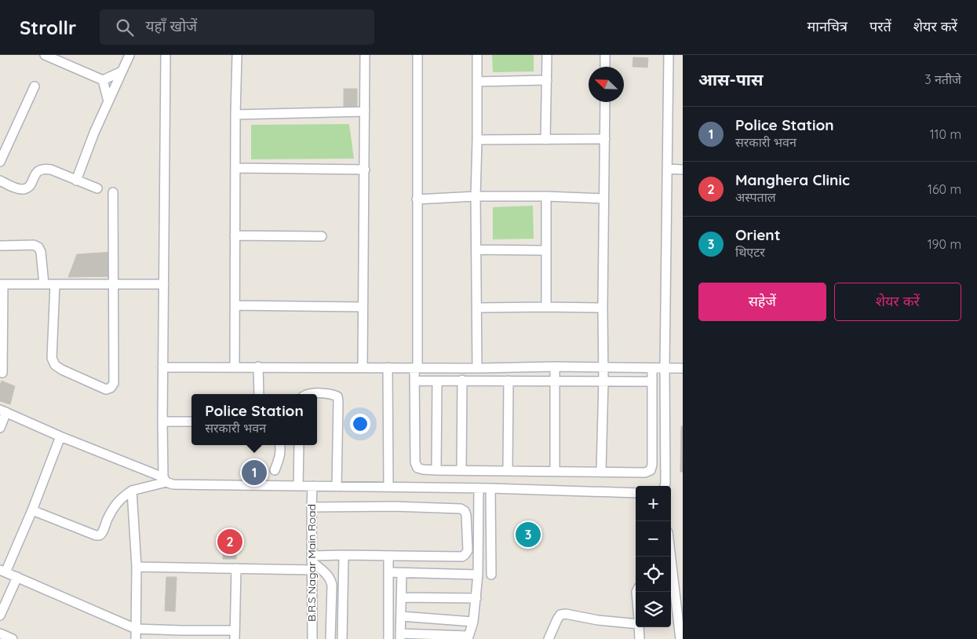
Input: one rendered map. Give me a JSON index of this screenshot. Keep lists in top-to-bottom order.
{
  "streets": {
    "street": ["B.R.S Nagar Main Road"]
  },
  "north": "top left",
  "page": {
    "header": "Strollr",
    "search": "यहाँ खोजें",
    "nav": ["मानचित्र", "परतें", "शेयर करें"],
    "heading": ["आस-पास", "3 नतीजे"],
    "list": [
      {
        "mark": "1",
        "name": "Police Station",
        "note": "सरकारी भवन",
        "value": "110 m"
      },
      {
        "mark": "2",
        "name": "Manghera Clinic",
        "note": "अस्पताल",
        "value": "160 m"
      },
      {
        "mark": "3",
        "name": "Orient",
        "note": "थिएटर",
        "value": "190 m"
      }
    ],
    "buttons": ["सहेजें", "शेयर करें"],
    "popup": ["Police Station", "सरकारी भवन"],
    "pins": ["1", "3", "2"],
    "map_buttons": ["+", "−"]
  }
}
